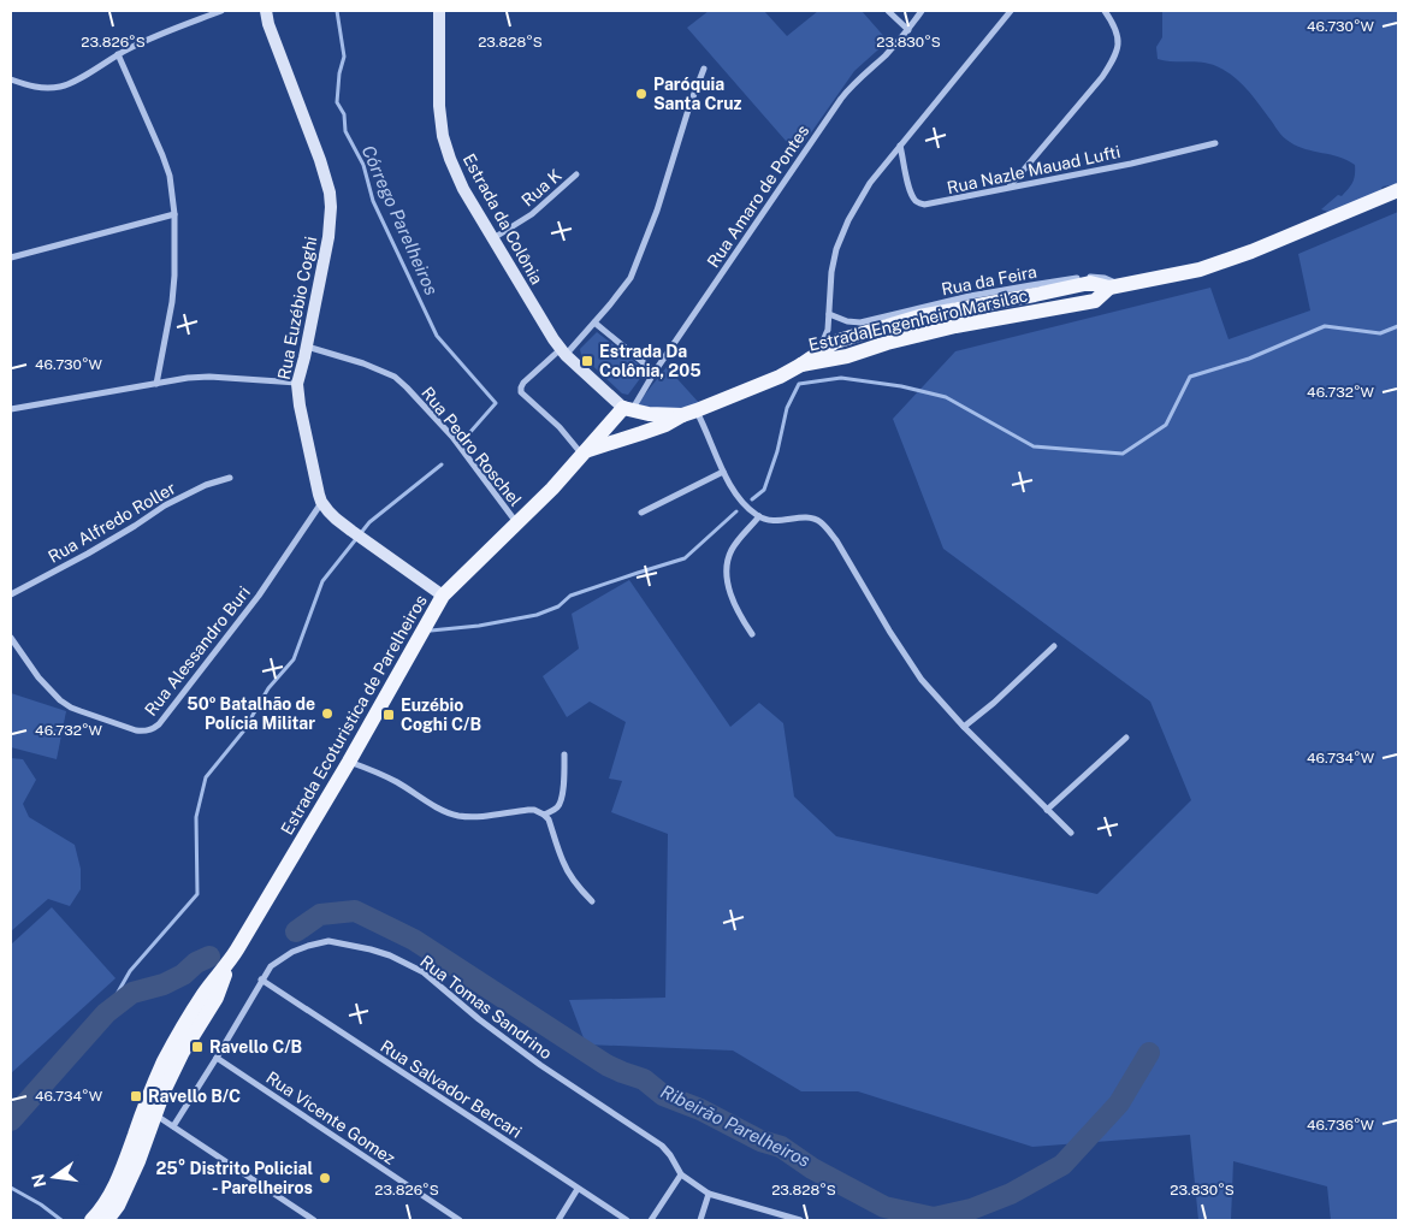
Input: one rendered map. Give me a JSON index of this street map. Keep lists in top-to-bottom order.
{
  "streets": {
    "main road": [
      "Estrada da Colônia",
      "Rua Euzébio Coghi",
      "Estrada Engenheiro Marsilac",
      "Estrada Ecoturistica de Parelheiros"
    ],
    "street": [
      "Rua Nazle Mauad Lufti",
      "Rua K",
      "Rua Amaro de Pontes",
      "Rua Pedro Roschel",
      "Rua Alfredo Roller",
      "Rua Alessandro Buri",
      "Rua Tomas Sandrino",
      "Rua Salvador Bercari",
      "Rua Vicente Gomez"
    ]
  },
  "crossings": [
    ["Rua K", "Estrada da Colônia"],
    ["Rua Amaro de Pontes", "Estrada da Colônia"],
    ["Rua Amaro de Pontes", "Estrada Engenheiro Marsilac"],
    ["Rua Amaro de Pontes", "Estrada Ecoturistica de Parelheiros"],
    ["Estrada da Colônia", "Estrada Engenheiro Marsilac"],
    ["Estrada da Colônia", "Estrada Ecoturistica de Parelheiros"],
    ["Rua Euzébio Coghi", "Rua Pedro Roschel"],
    ["Rua Euzébio Coghi", "Rua Alessandro Buri"],
    ["Estrada Engenheiro Marsilac", "Estrada Ecoturistica de Parelheiros"],
    ["Rua Pedro Roschel", "Estrada Ecoturistica de Parelheiros"],
    ["Rua Tomas Sandrino", "Rua Salvador Bercari"],
    ["Rua Tomas Sandrino", "Rua Vicente Gomez"]
  ],
  "water": ["Córrego Parelheiros", "Ribeirão Parelheiros"],
  "places": {
    "other": ["Paróquia Santa Cruz", "50º Batalhão de Polícia Militar", "25° Distrito Policial - Parelheiros"],
    "transit": [
      "Estrada Da Colônia, 205",
      "Euzébio Coghi C/B",
      "Ravello C/B",
      "Ravello B/C"
    ]
  },
  "north": "left",
  "coordinates": [
    "46.730°W",
    "23.830°S",
    "23.826°S",
    "23.828°S",
    "46.732°W",
    "46.734°W",
    "46.736°W"
  ]
}
